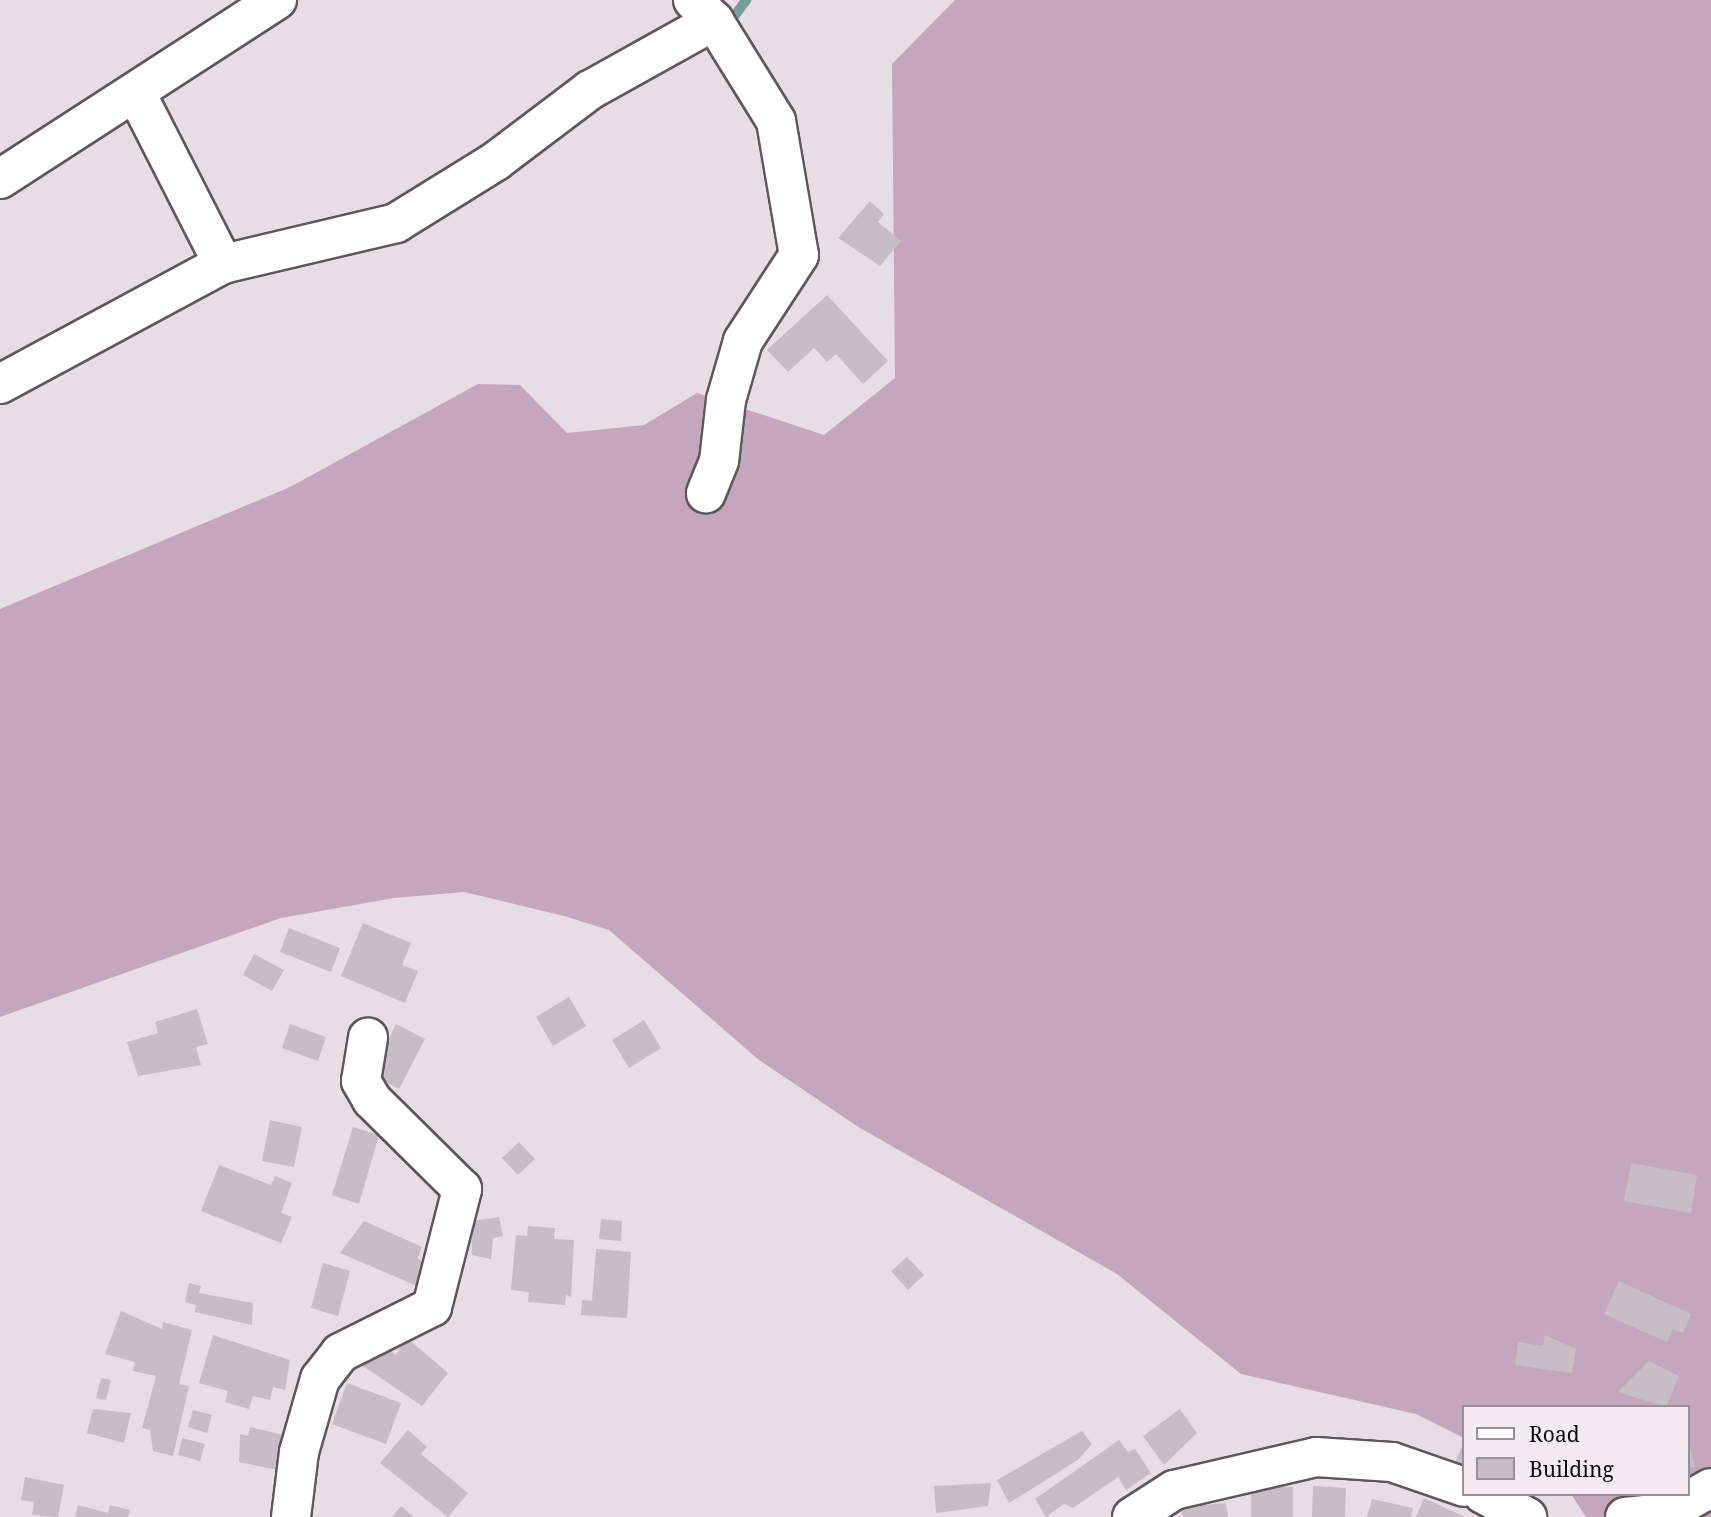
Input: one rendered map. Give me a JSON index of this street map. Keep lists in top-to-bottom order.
{
  "legend": ["Road", "Building"]
}
